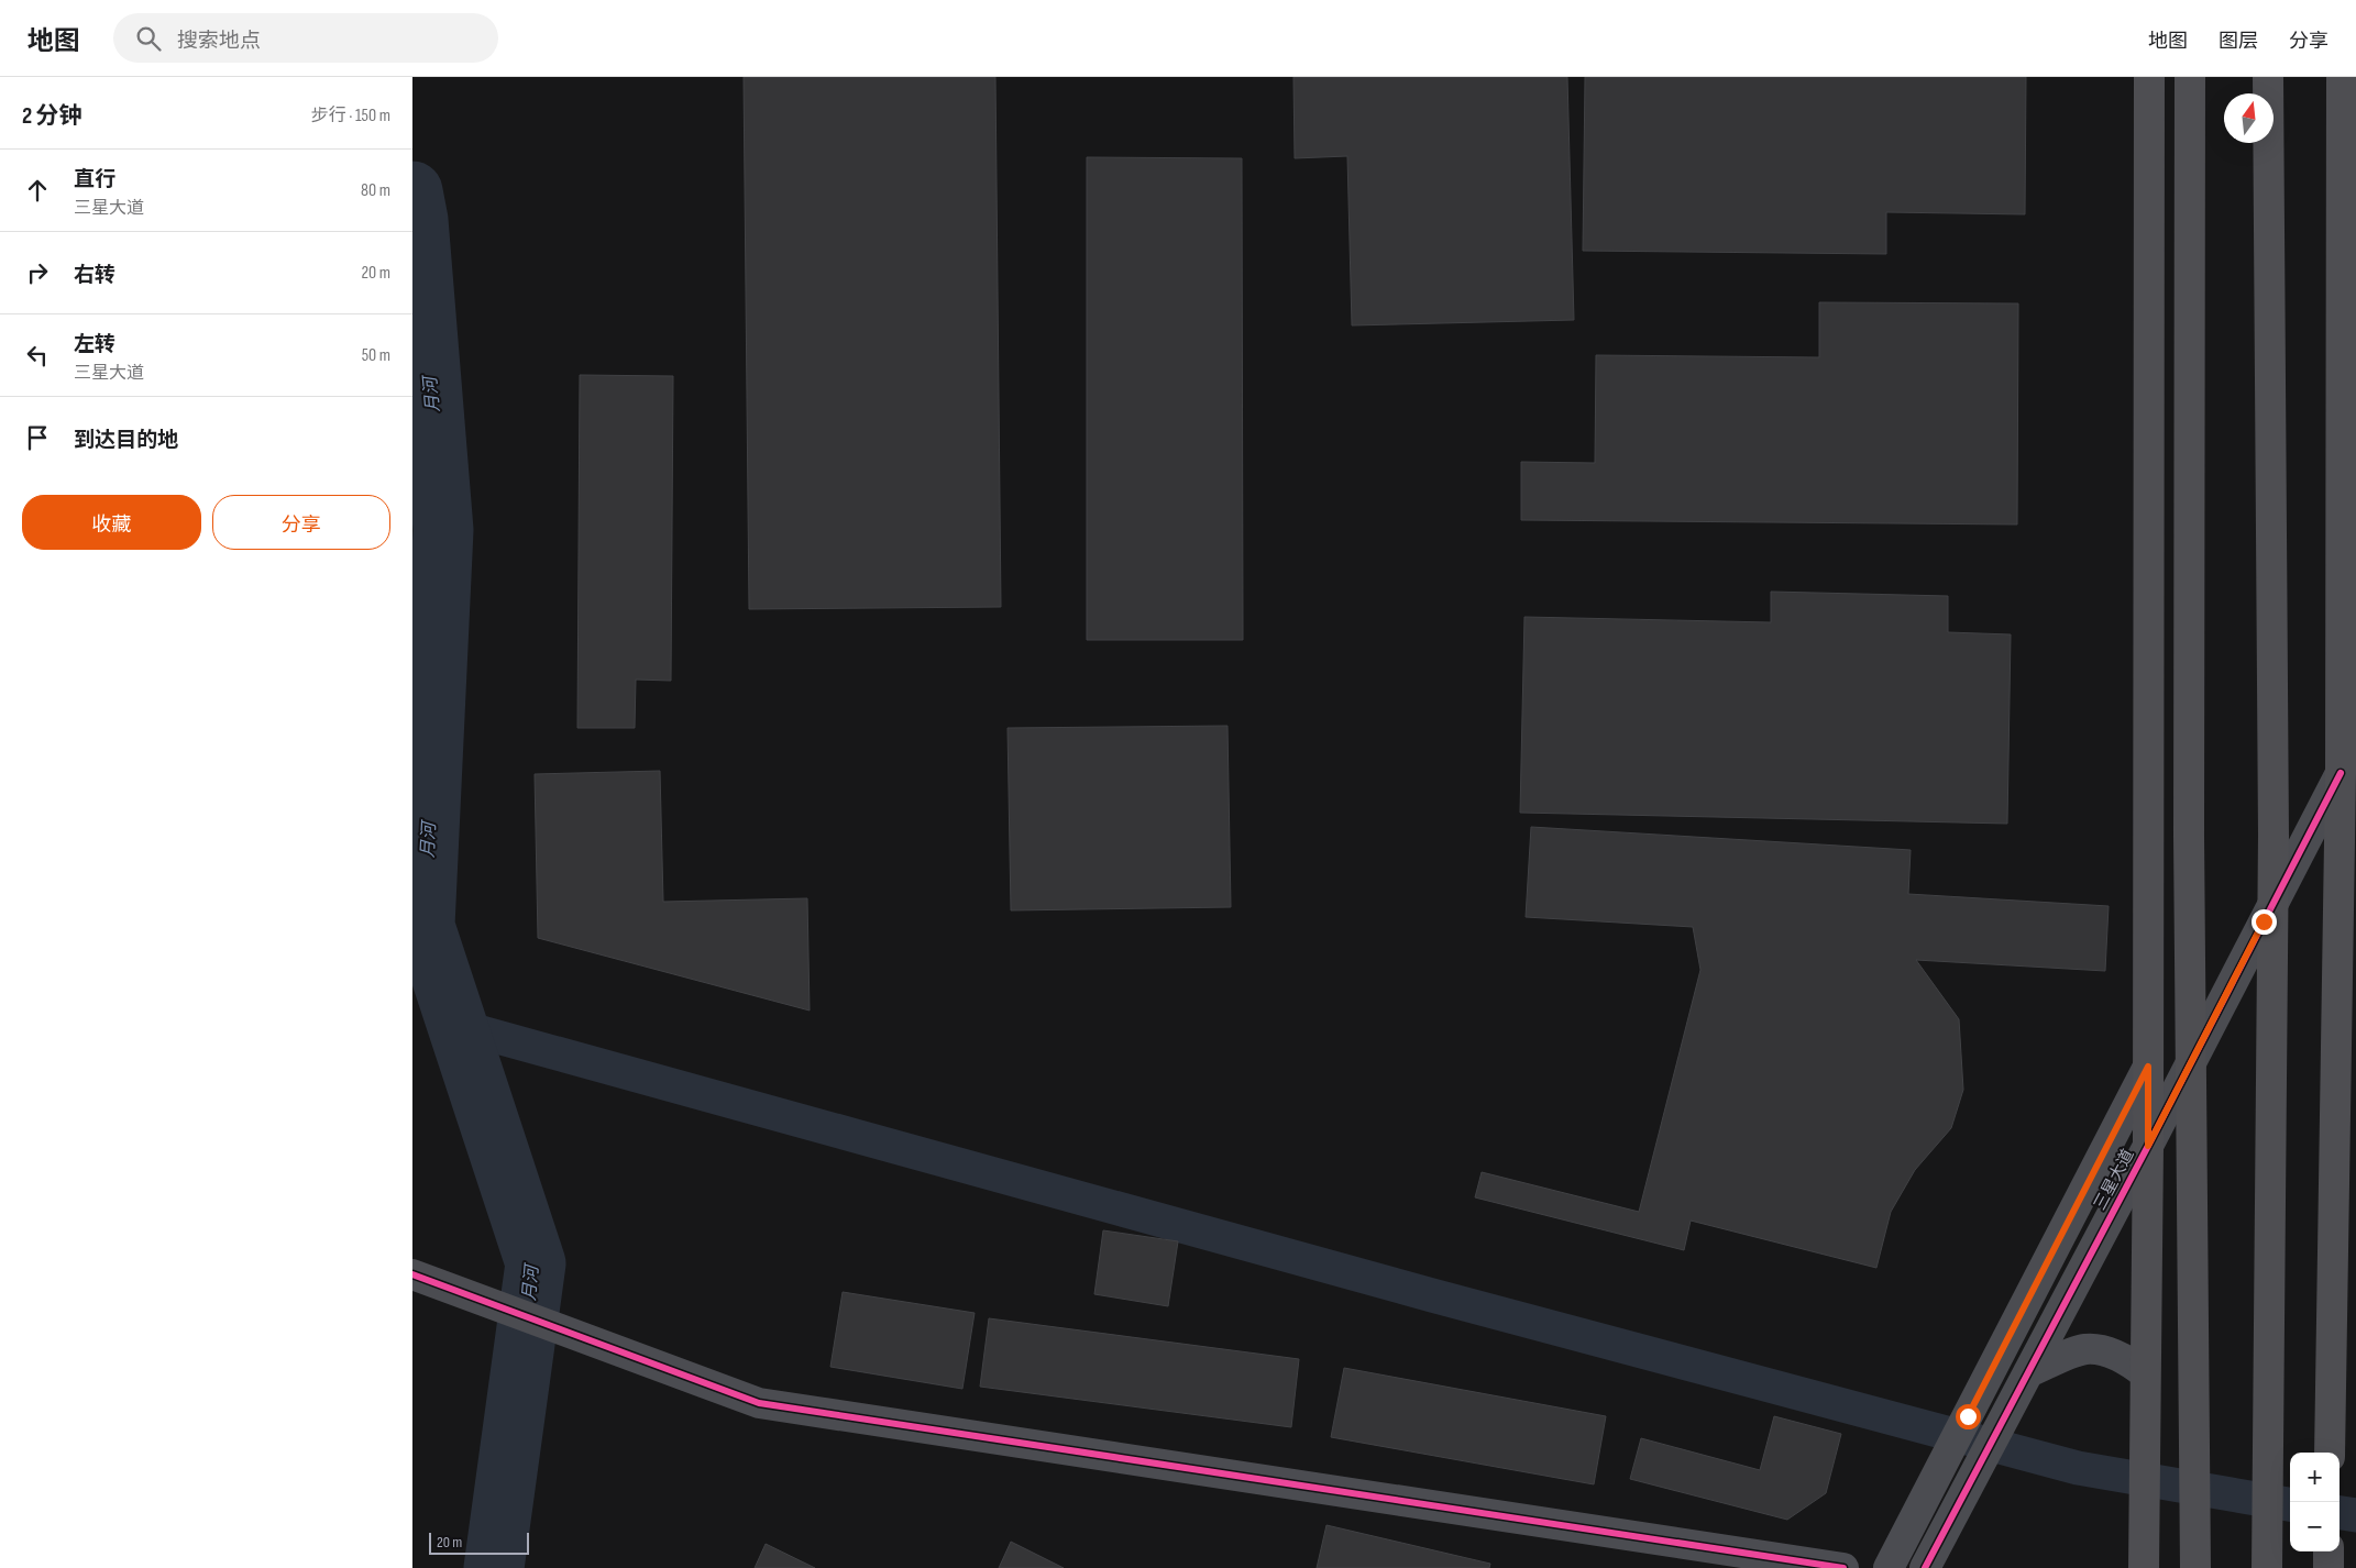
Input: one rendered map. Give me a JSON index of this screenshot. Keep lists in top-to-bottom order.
{
  "streets": {
    "street": ["三星大道"]
  },
  "water": ["月河"],
  "scale_bar": "20 m",
  "north": "top",
  "page": {
    "header": "地图",
    "search": "搜索地点",
    "nav": ["地图", "图层", "分享"],
    "heading": ["2 分钟", "步行 · 150 m"],
    "list": [
      ["直行", "三星大道", "80 m"],
      ["右转", "20 m"],
      ["左转", "三星大道", "50 m"],
      "到达目的地"
    ],
    "buttons": ["收藏", "分享"],
    "map_buttons": ["+", "−"],
    "scale": "20 m"
  }
}
